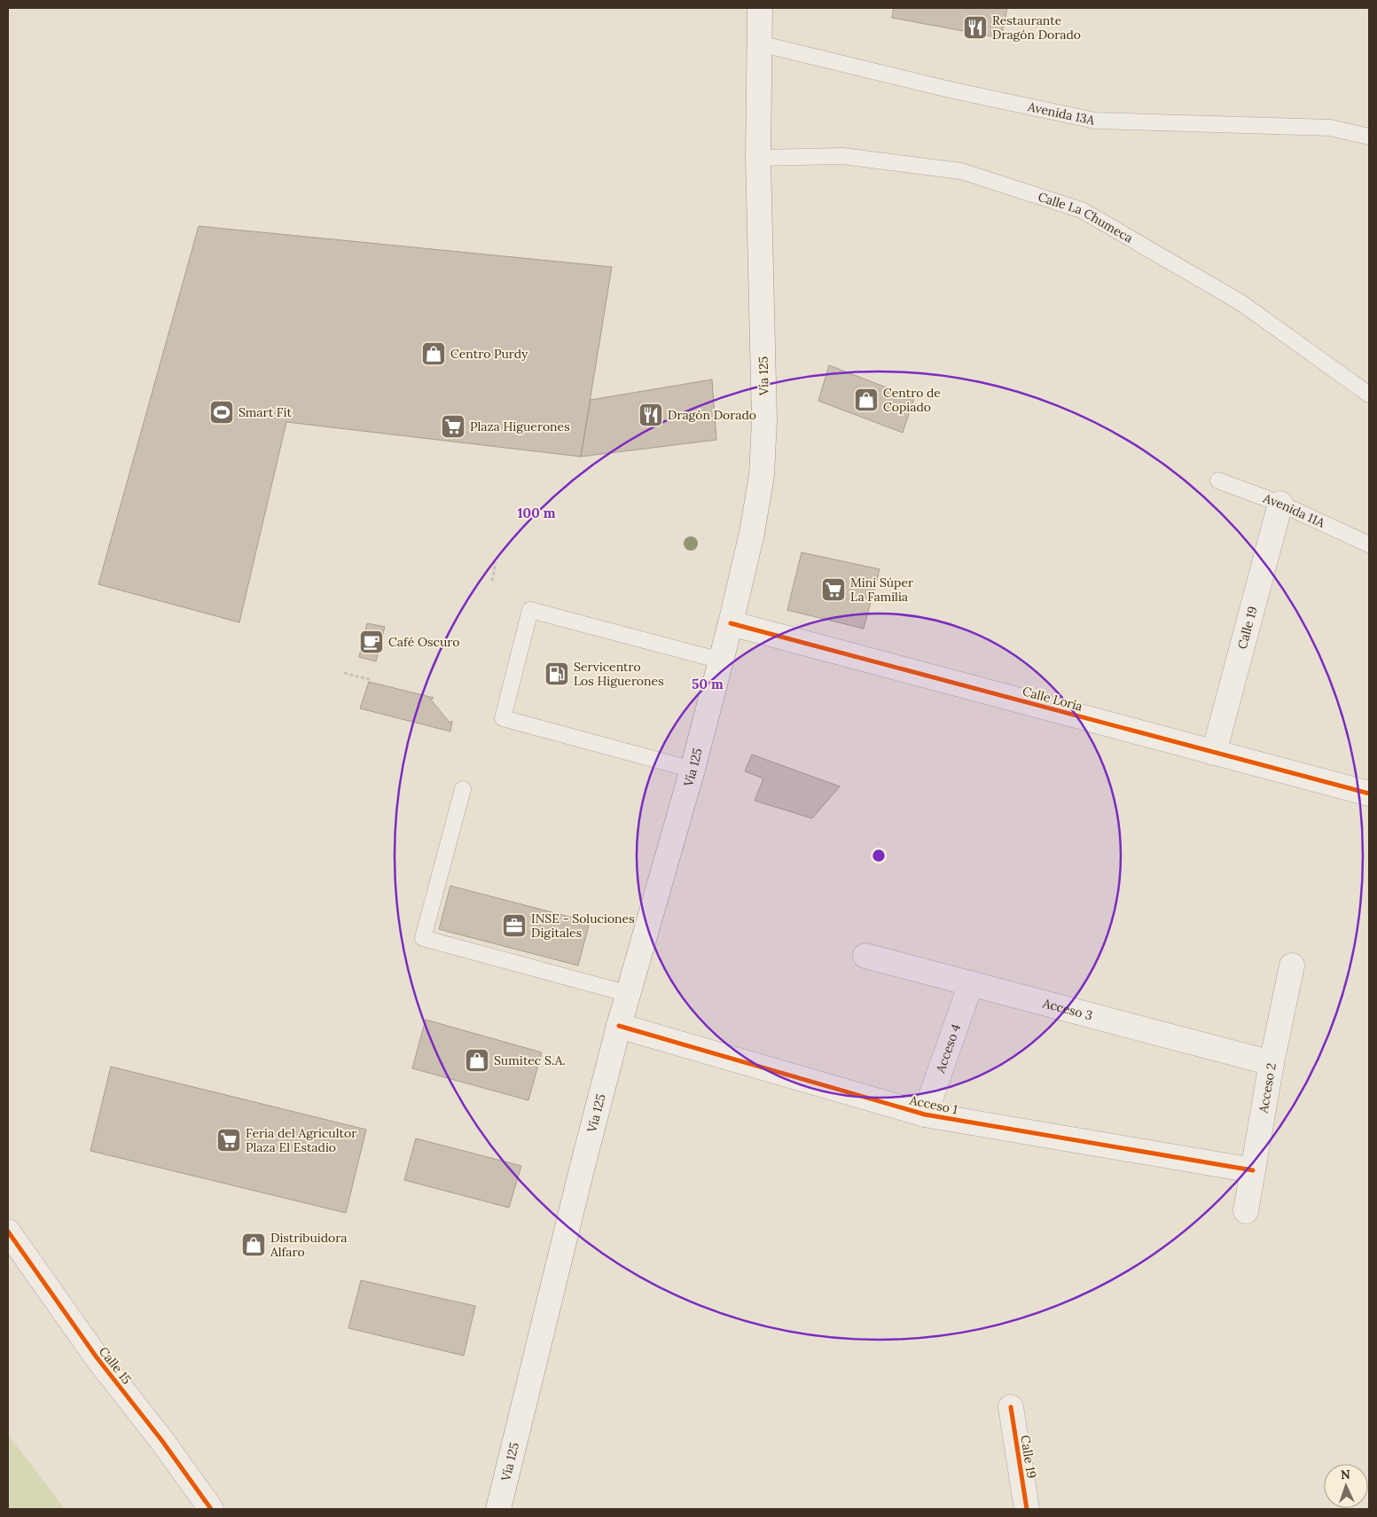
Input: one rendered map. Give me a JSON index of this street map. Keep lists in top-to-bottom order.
{
  "streets": {
    "street": [
      "Vía 125",
      "Calle 19",
      "Calle Loría",
      "Acceso 3",
      "Acceso 4",
      "Acceso 2",
      "Acceso 1",
      "Calle 15"
    ],
    "lane": ["Avenida 13A", "Calle La Chumeca", "Avenida 11A"]
  },
  "crossings": [
    ["Avenida 13A", "Vía 125"],
    ["Calle La Chumeca", "Vía 125"],
    ["Vía 125", "Calle Loría"],
    ["Vía 125", "Acceso 1"],
    ["Avenida 11A", "Calle 19"],
    ["Calle 19", "Calle Loría"],
    ["Acceso 3", "Acceso 4"],
    ["Acceso 3", "Acceso 2"],
    ["Acceso 4", "Acceso 1"],
    ["Acceso 2", "Acceso 1"]
  ],
  "places": {
    "restaurant": ["Restaurante Dragón Dorado", "Dragón Dorado"],
    "shop": [
      "Centro Purdy",
      "Centro de Copiado",
      "Sumitec S.A.",
      "Distribuidora Alfaro"
    ],
    "sports": ["Smart Fit"],
    "supermarket": ["Plaza Higuerones", "Mini Súper La Familia", "Feria del Agricultor Plaza El Estadio"],
    "cafe": ["Café Oscuro"],
    "fuel station": ["Servicentro Los Higuerones"],
    "office": ["INSE - Soluciones Digitales"]
  },
  "north": "top",
  "rings": ["100 m", "50 m"]
}
